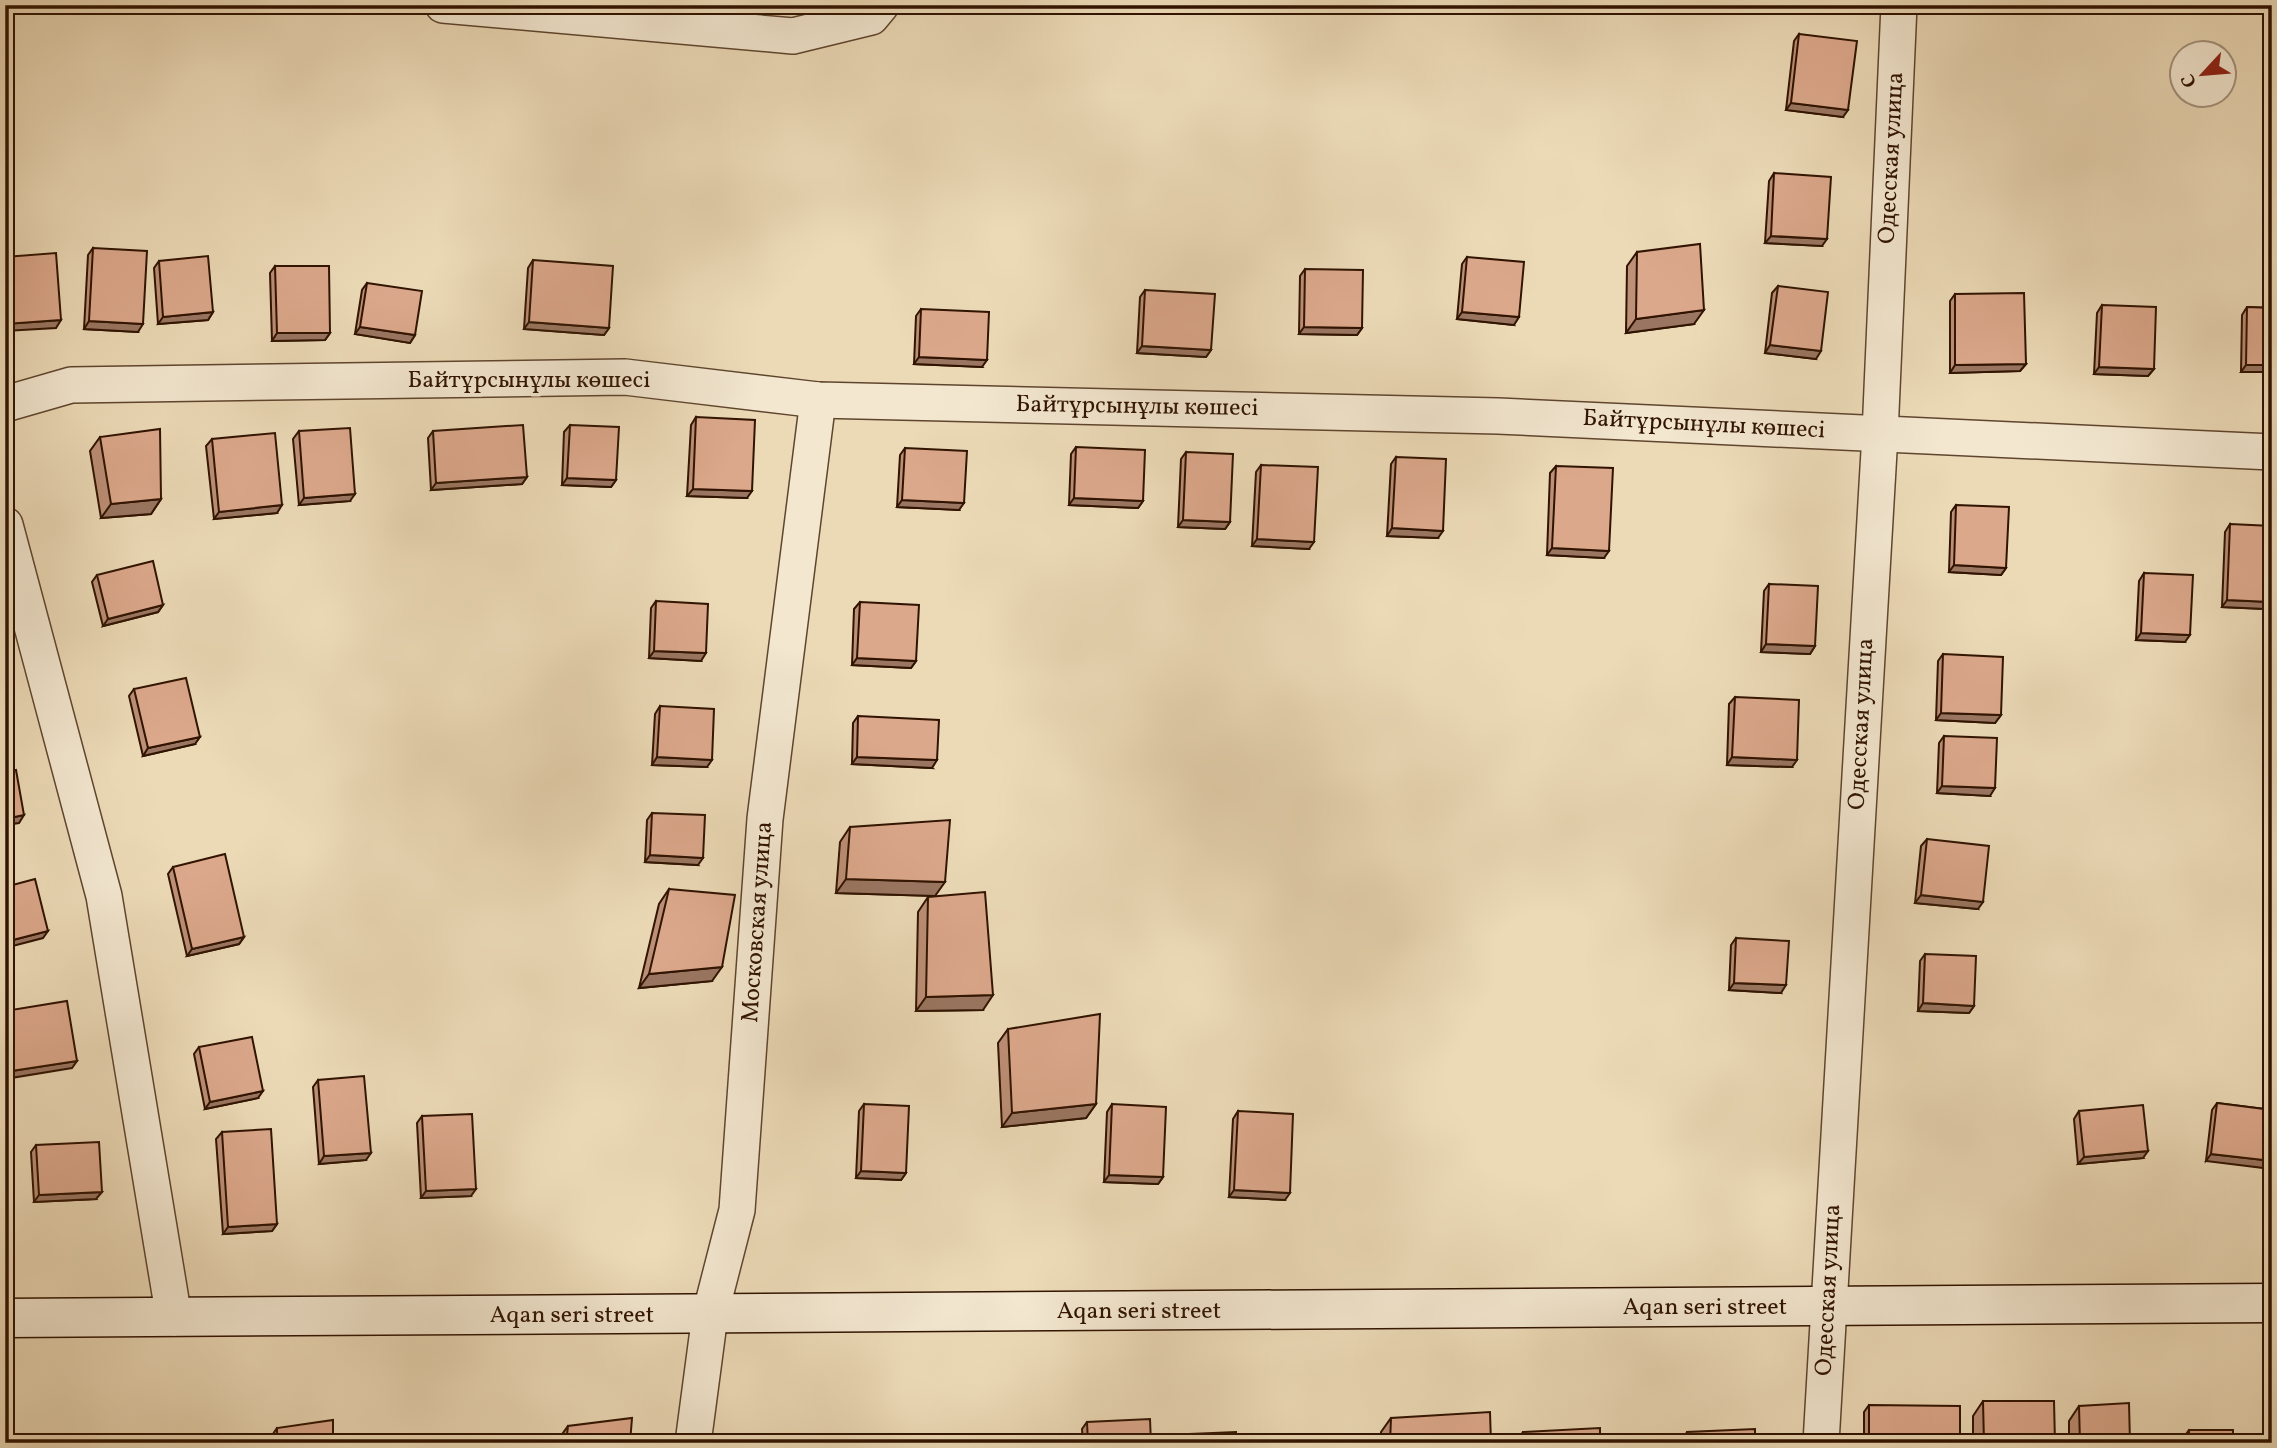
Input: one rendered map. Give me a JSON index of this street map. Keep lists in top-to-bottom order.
{
  "streets": {
    "street": [
      "Одесская улица",
      "Байтұрсынұлы көшесі",
      "Московская улица",
      "Aqan seri street"
    ]
  },
  "crossings": [
    ["Одесская улица", "Байтұрсынұлы көшесі"],
    ["Одесская улица", "Aqan seri street"],
    ["Байтұрсынұлы көшесі", "Московская улица"],
    ["Московская улица", "Aqan seri street"]
  ],
  "north": "bottom left"
}
